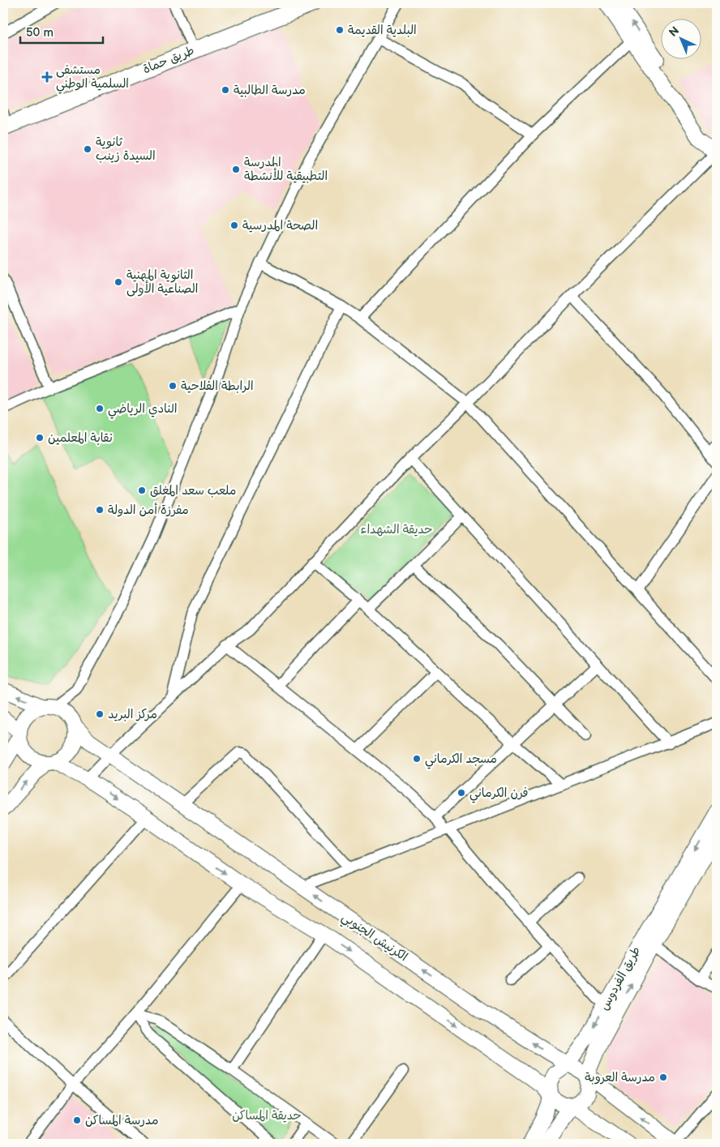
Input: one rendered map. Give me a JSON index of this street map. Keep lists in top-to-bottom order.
{
  "streets": {
    "main road": ["طريق حماة", "الكرنيش الجنوبي", "طريق الفردوس"]
  },
  "crossings": [
    ["الكرنيش الجنوبي", "طريق الفردوس"]
  ],
  "parks": ["حديقة الشهداء", "حديقة المساكن"],
  "places": {
    "other": [
      "البلدية القديمة",
      "مدرسة الطالبية",
      "ثانوية السيدة زينب",
      "المدرسة التطبيقية للأنشطة",
      "الصحة المدرسية",
      "الثانوية المهنية الصناعية الأولى",
      "الرابطة الفلاحية",
      "النادي الرياضي",
      "نقابة المعلمين",
      "ملعب سعد المغلق",
      "مفرزة أمن الدولة",
      "مركز البريد",
      "مسجد الكرماني",
      "فرن الكرماني",
      "مدرسة العروبة",
      "مدرسة المساكن"
    ],
    "health": ["مستشفى السلمية الوطني"]
  },
  "scale_bar": "50 m",
  "north": "top left"
}
